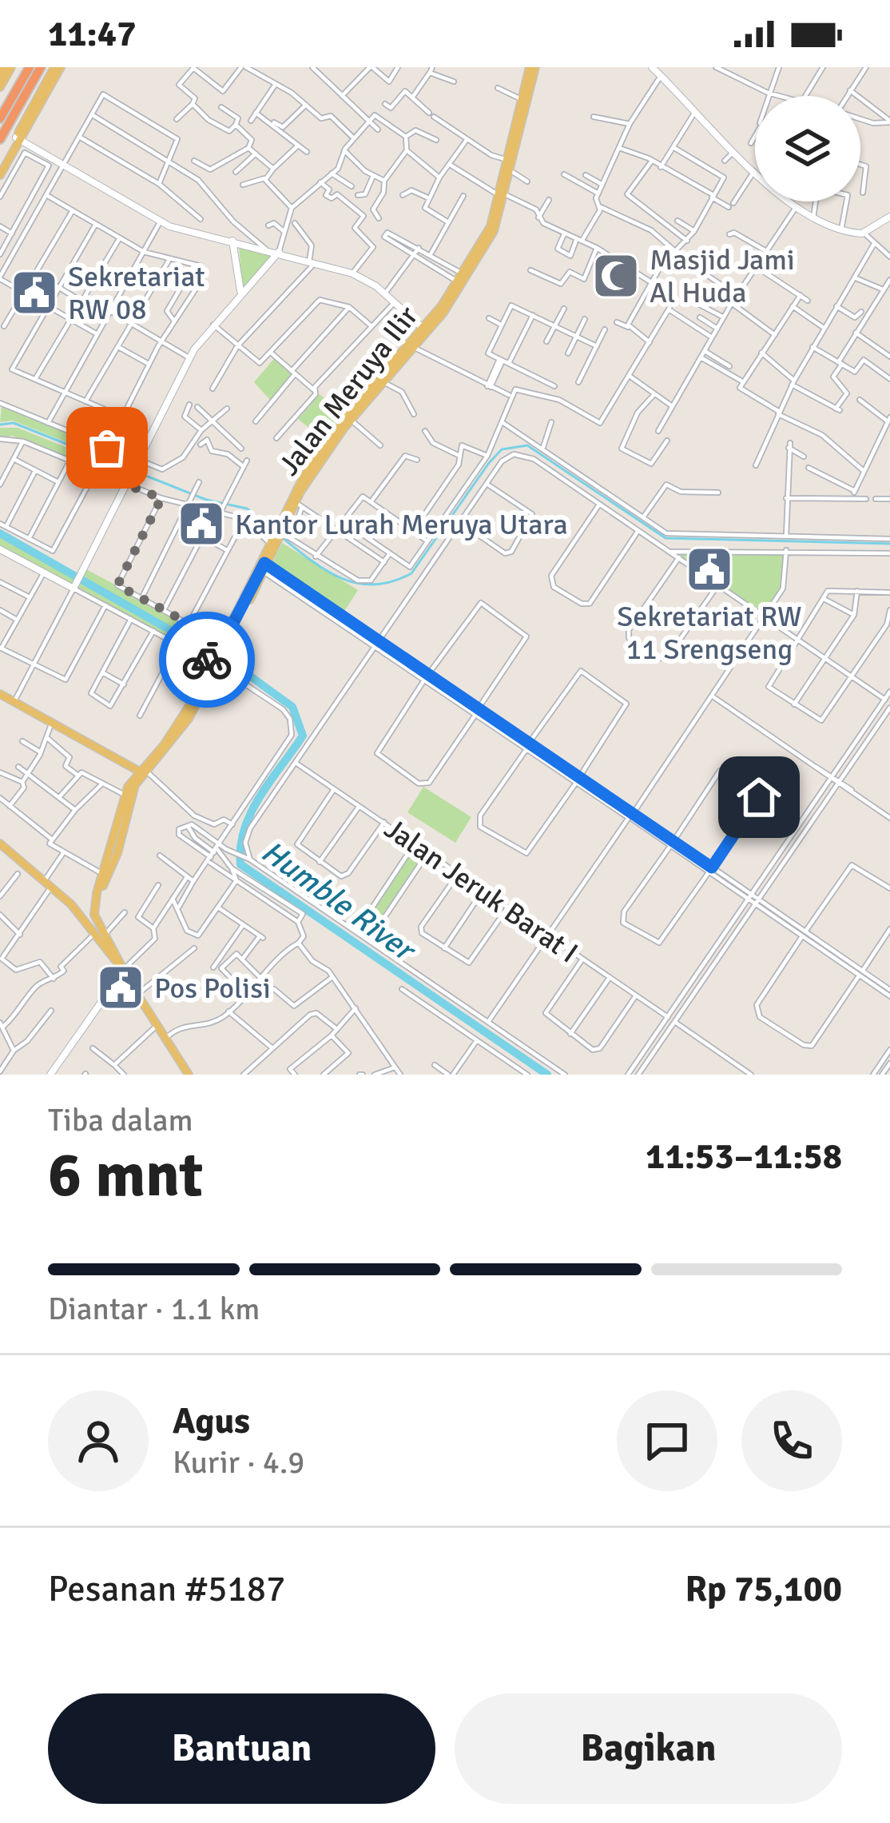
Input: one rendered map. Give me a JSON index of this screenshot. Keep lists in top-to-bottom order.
{
  "streets": {
    "main road": ["Jalan Meruya Ilir"],
    "street": ["Jalan Jeruk Barat I"]
  },
  "water": ["Humble River"],
  "places": {
    "mosque": ["Masjid Jami Al Huda"],
    "public building": [
      "Sekretariat RW 08",
      "Kantor Lurah Meruya Utara",
      "Sekretariat RW 11 Srengseng",
      "Pos Polisi"
    ]
  },
  "page": {
    "status": "11:47",
    "heading": ["6 mnt", "Tiba dalam", "11:53–11:58"],
    "panel": [
      "Agus",
      "Kurir · 4.9",
      "Pesanan #5187",
      "Rp 75,100"
    ],
    "bar": "Diantar · 1.1 km",
    "buttons": ["Bantuan", "Bagikan"]
  }
}
